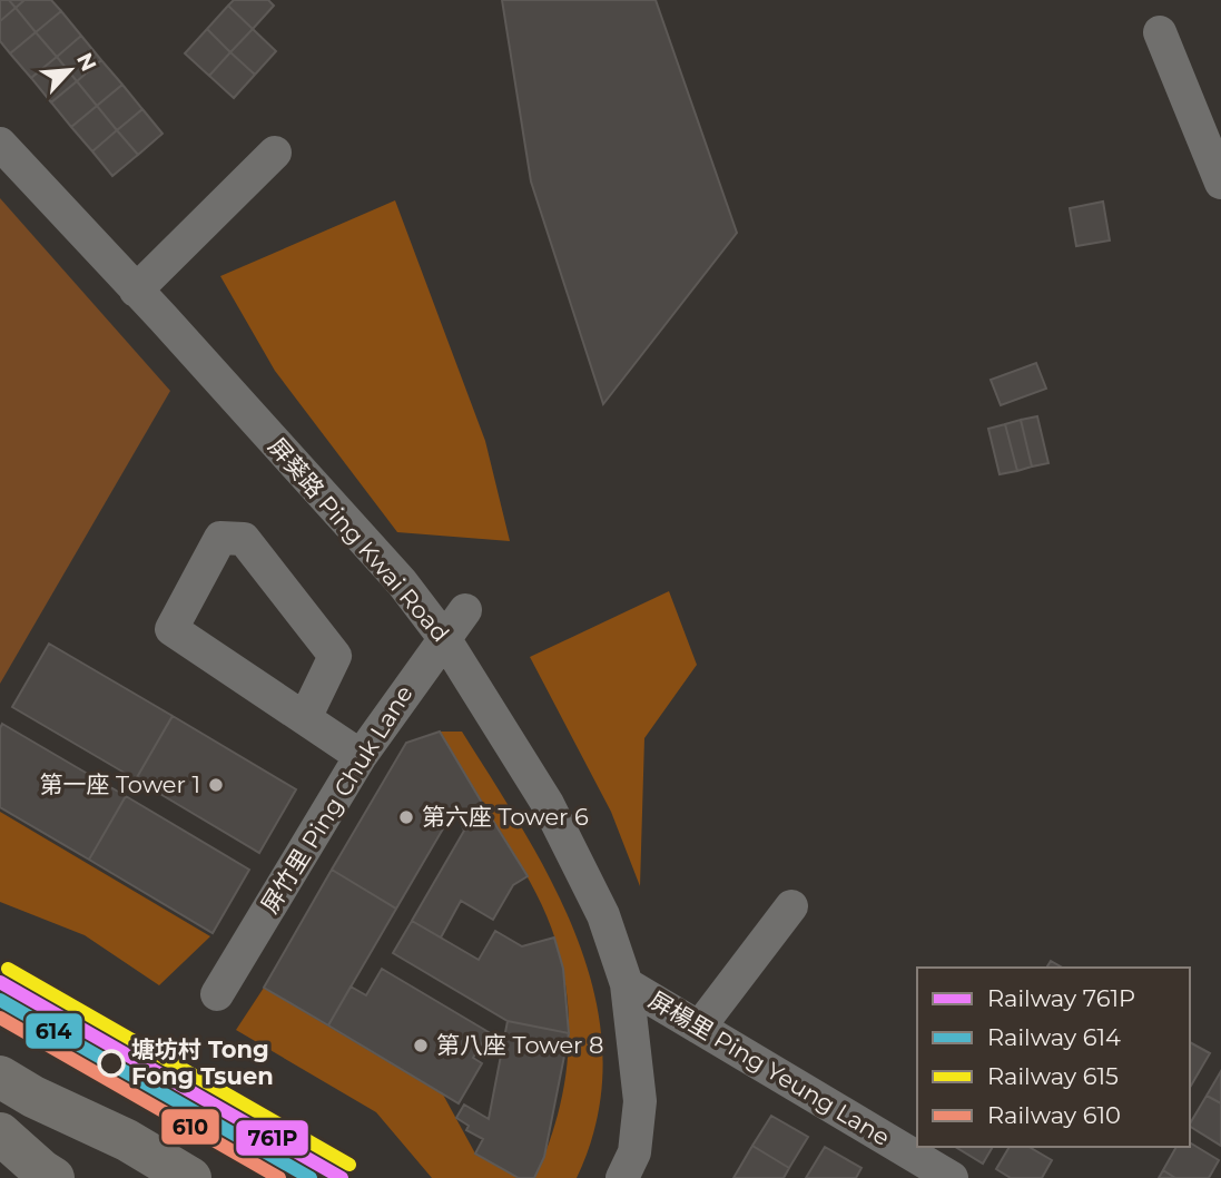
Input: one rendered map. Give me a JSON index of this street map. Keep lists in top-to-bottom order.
{
  "streets": {
    "street": ["屏葵路 Ping Kwai Road", "屏竹里 Ping Chuk Lane", "屏楊里 Ping Yeung Lane"]
  },
  "crossings": [
    ["屏葵路 Ping Kwai Road", "屏竹里 Ping Chuk Lane"],
    ["屏葵路 Ping Kwai Road", "屏楊里 Ping Yeung Lane"]
  ],
  "places": [
    "第一座 Tower 1",
    "第六座 Tower 6",
    "第八座 Tower 8",
    "塘坊村 Tong Fong Tsuen"
  ],
  "lines": [
    "rail line 615",
    "rail line 761P",
    "rail line 614",
    "rail line 610"
  ],
  "legend": [
    "Railway 761P",
    "Railway 614",
    "Railway 615",
    "Railway 610"
  ],
  "north": "top right"
}
